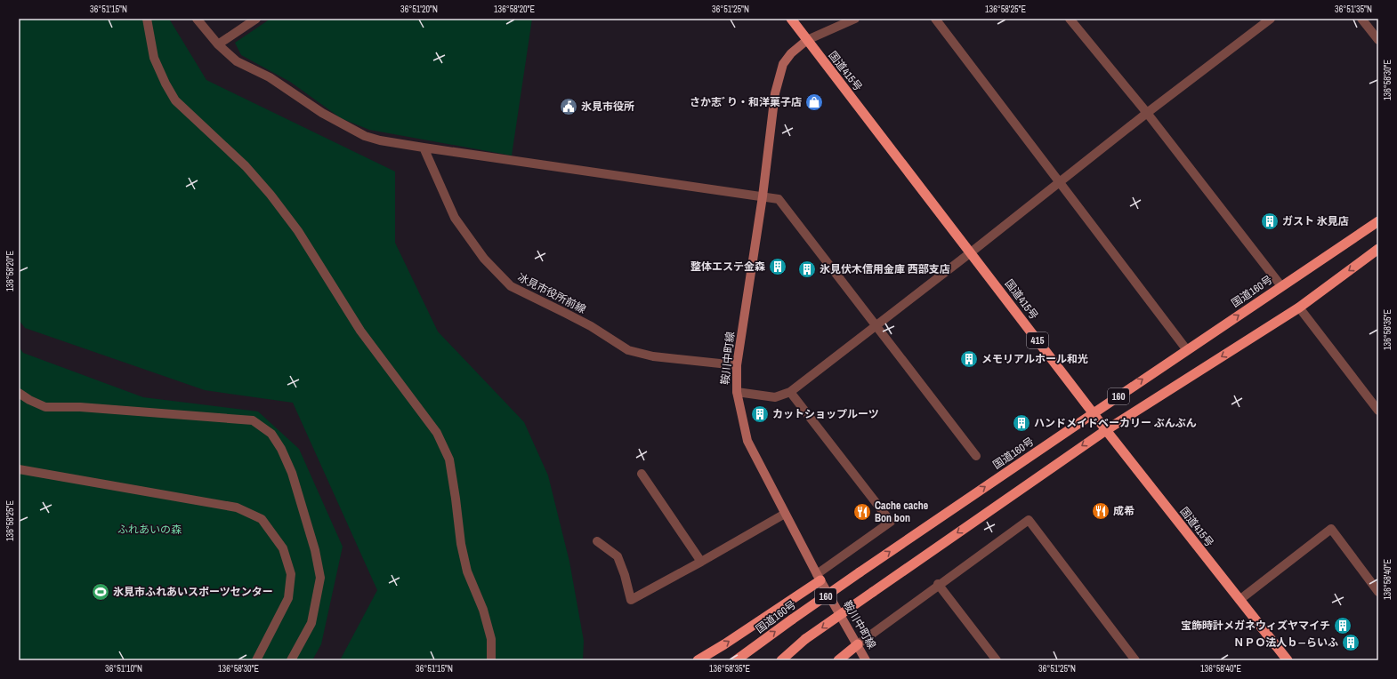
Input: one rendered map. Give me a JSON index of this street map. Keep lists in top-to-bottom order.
{
  "streets": {
    "highway": [
      "国道415号",
      "国道160号",
      "415",
      "160"
    ],
    "main road": ["鞍川中町線"],
    "street": ["冰見市役所前線"]
  },
  "crossings": [
    ["国道415号", "国道160号"],
    ["国道415号", "鞍川中町線"],
    ["国道415号", "160"],
    ["冰見市役所前線", "鞍川中町線"]
  ],
  "parks": ["ふれあいの森"],
  "places": {
    "shop": ["さか志ﾞり・和洋菓子店"],
    "public building": ["氷見市役所"],
    "building": [
      "ガスト 氷見店",
      "整体エステ金森",
      "氷見伏木信用金庫 西部支店",
      "メモリアルホール和光",
      "カットショップルーツ",
      "ハンドメイドベーカリー ぶんぶん",
      "宝飾時計メガネウィズヤマイチ",
      "ＮＰＯ法人ｂ―らいふ"
    ],
    "restaurant": ["成希", "Cache cache Bon bon"],
    "sports": ["氷見市ふれあいスポーツセンター"]
  },
  "coordinates": [
    "36°51'15\"N",
    "36°51'20\"N",
    "136°58'20\"E",
    "36°51'25\"N",
    "136°58'25\"E",
    "36°51'35\"N",
    "136°58'30\"E",
    "136°58'35\"E",
    "136°58'40\"E",
    "36°51'10\"N"
  ]
}
